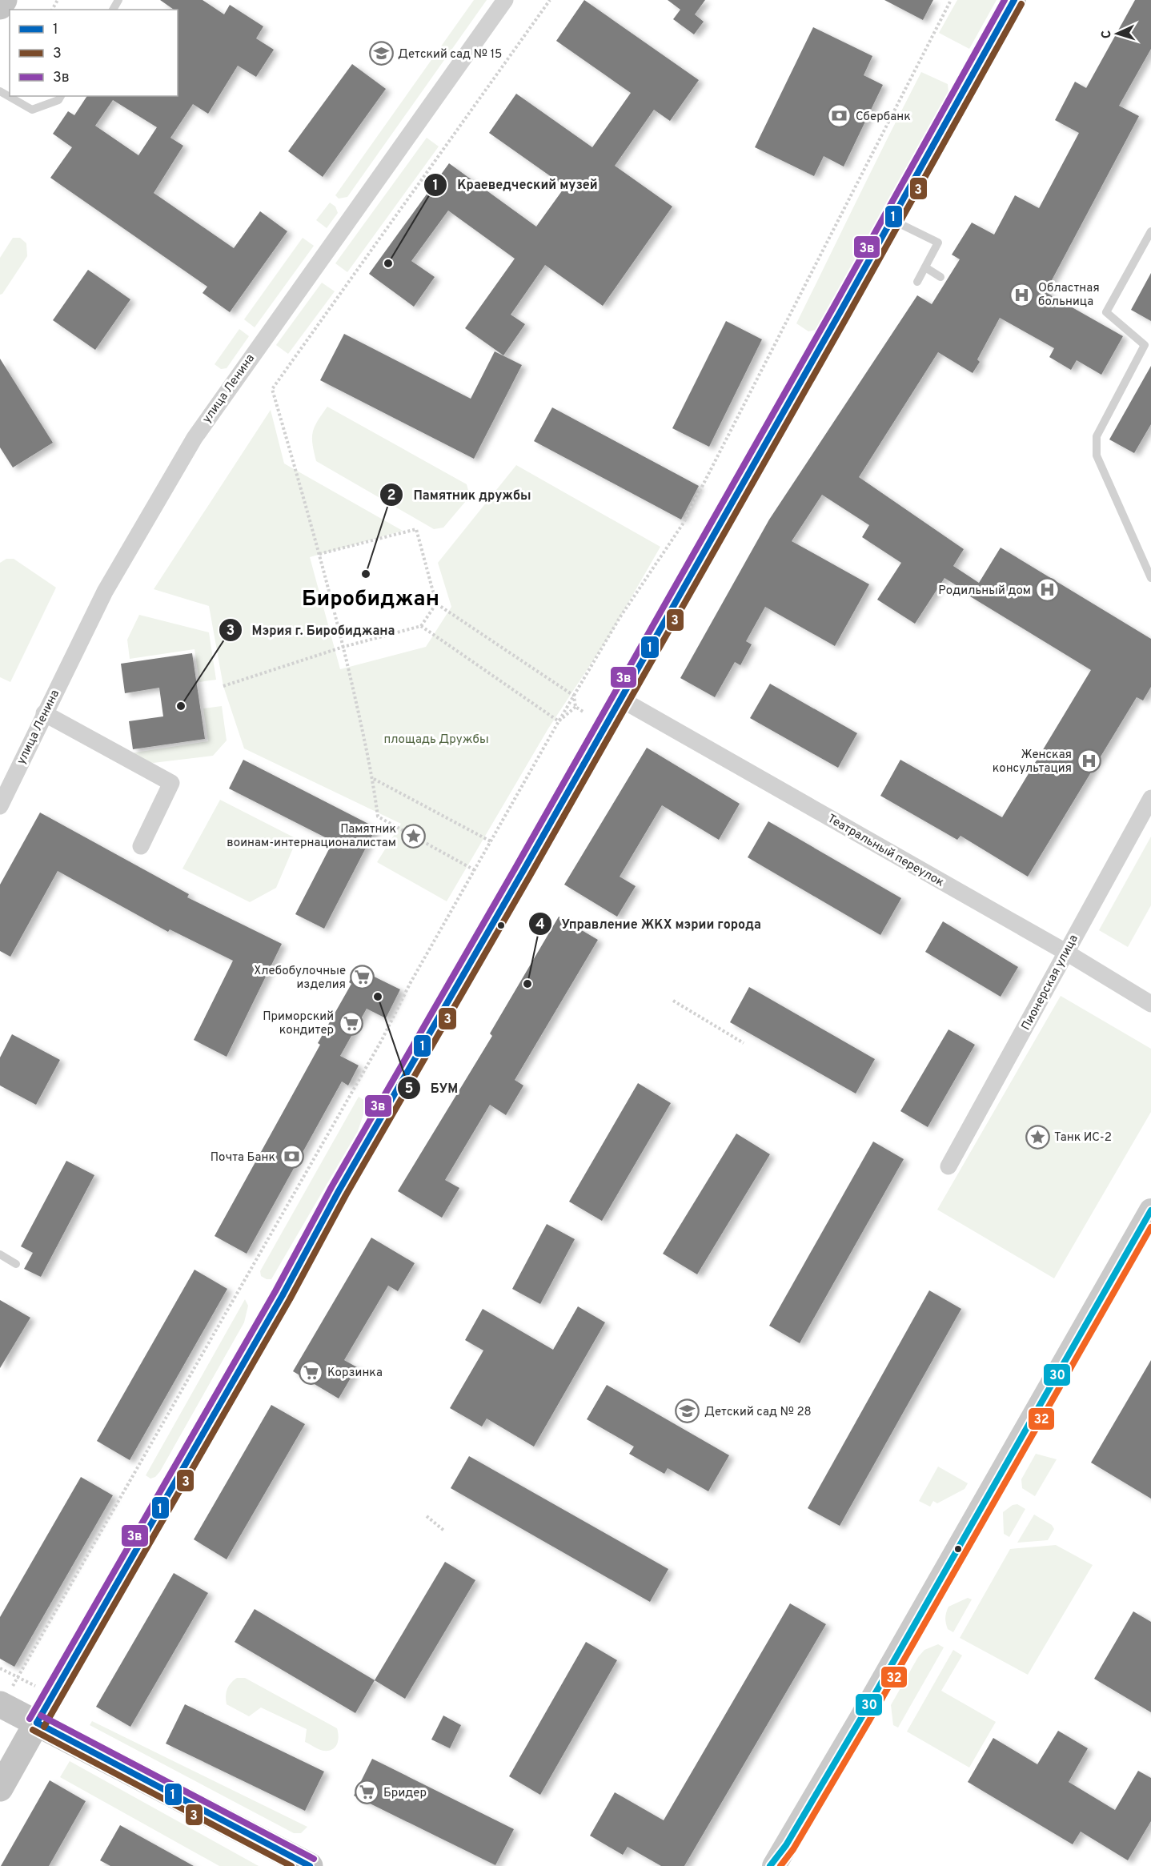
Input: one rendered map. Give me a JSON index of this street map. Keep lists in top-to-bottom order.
{
  "streets": {
    "street": ["улица Ленина", "Театральный переулок", "Пионерская улица"]
  },
  "crossings": [
    ["Театральный переулок", "Пионерская улица"]
  ],
  "districts": ["Биробиджан"],
  "parks": ["площадь Дружбы"],
  "places": {
    "school or university": ["Детский сад № 15", "Детский сад № 28"],
    "bank": ["Сбербанк", "Почта Банк"],
    "other": [
      "Краеведческий музей",
      "Памятник дружбы",
      "Мэрия г. Биробиджана",
      "Управление ЖКХ мэрии города",
      "БУМ"
    ],
    "hospital": ["Областная больница", "Родильный дом", "Женская консультация"],
    "place": ["Памятник воинам-интернационалистам", "Танк ИС-2"],
    "supermarket": [
      "Хлебобулочные изделия",
      "Приморский кондитер",
      "Корзинка",
      "Бридер"
    ]
  },
  "lines": [
    "transit line 1",
    "transit line 3в",
    "transit line 3",
    "transit line 30",
    "transit line 32"
  ],
  "legend": ["1", "3", "3в"],
  "north": "left"
}
